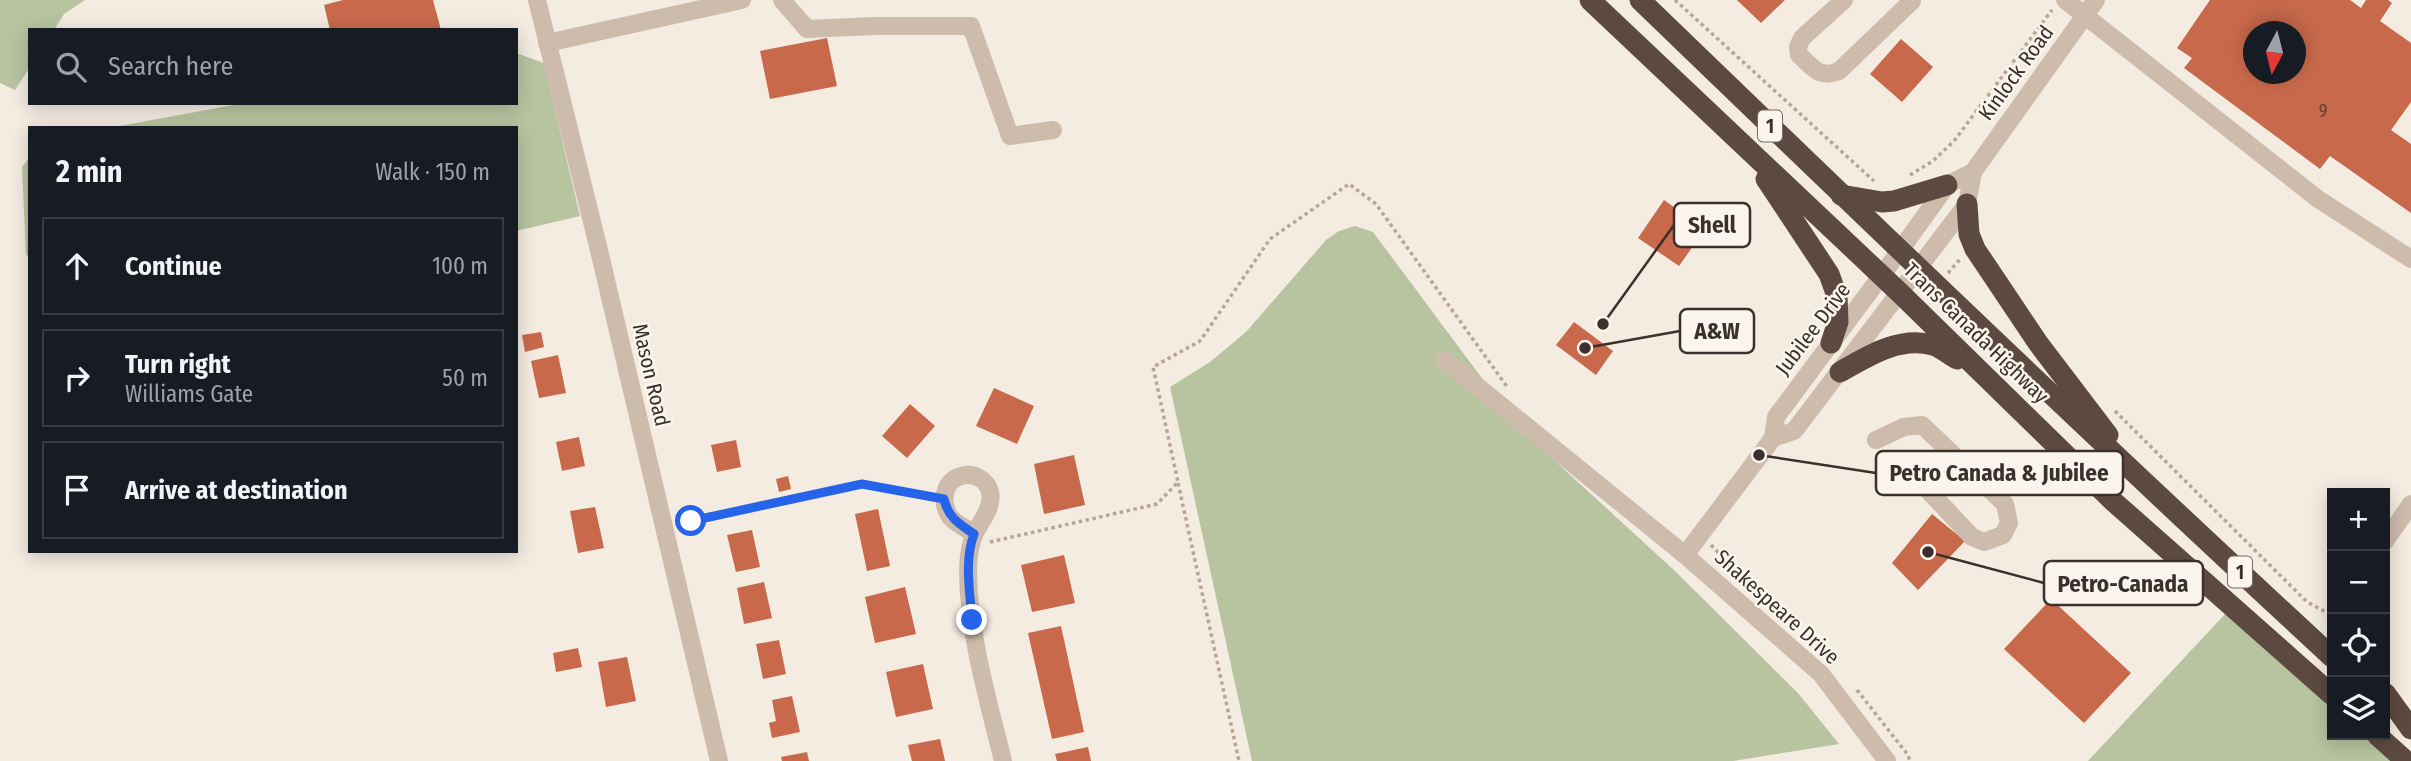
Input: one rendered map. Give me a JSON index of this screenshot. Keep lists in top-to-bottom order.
{
  "streets": {
    "highway": ["1", "Trans Canada Highway"],
    "street": [
      "Kinlock Road",
      "Jubilee Drive",
      "Mason Road",
      "Shakespeare Drive"
    ]
  },
  "crossings": [
    ["Kinlock Road", "Jubilee Drive"],
    ["Kinlock Road", "Trans Canada Highway"],
    ["Jubilee Drive", "Trans Canada Highway"],
    ["Jubilee Drive", "Shakespeare Drive"]
  ],
  "places": [
    "Shell",
    "A&W",
    "Petro Canada & Jubilee",
    "Petro-Canada"
  ],
  "house_numbers": ["9"],
  "north": "bottom",
  "page": {
    "search": "Search here",
    "heading": ["2 min", "Walk · 150 m"],
    "list": [
      ["Continue", "100 m"],
      ["Turn right", "Williams Gate", "50 m"],
      "Arrive at destination"
    ],
    "map_buttons": ["+", "−"]
  }
}
